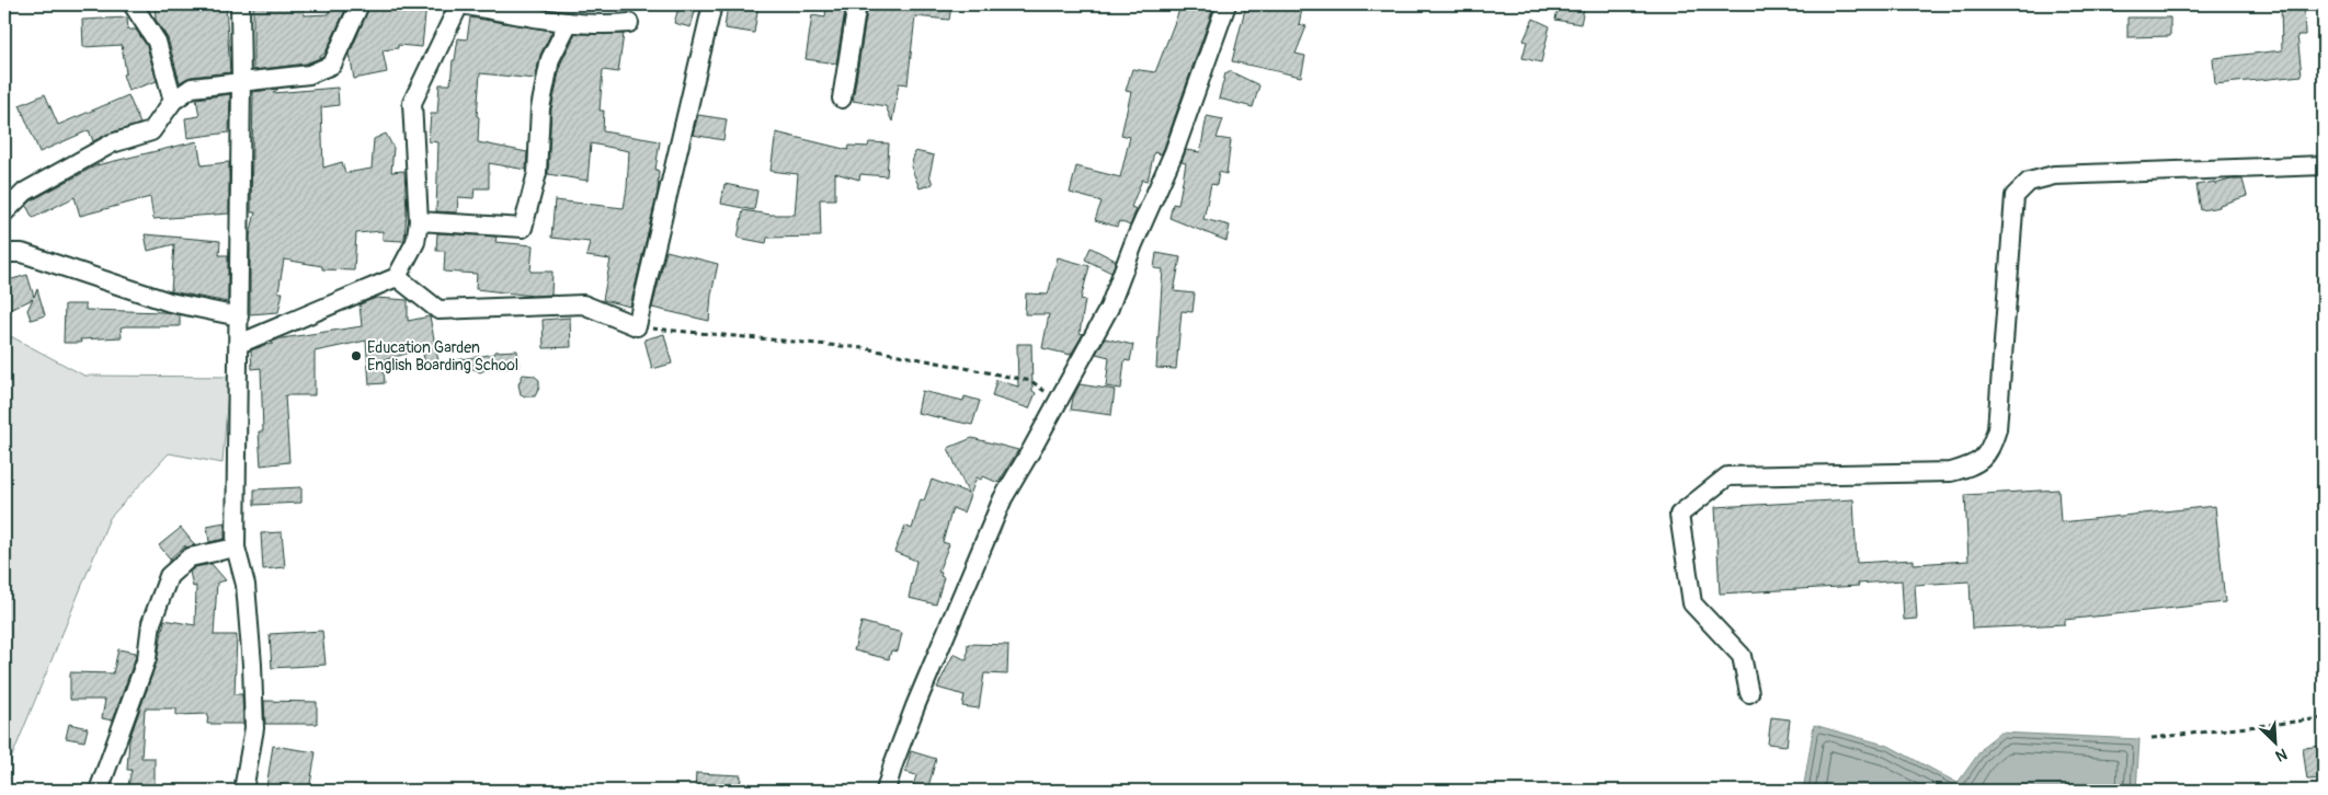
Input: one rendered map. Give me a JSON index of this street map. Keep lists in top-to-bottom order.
{
  "places": ["Education Garden English Boarding School"],
  "north": "bottom right"
}
